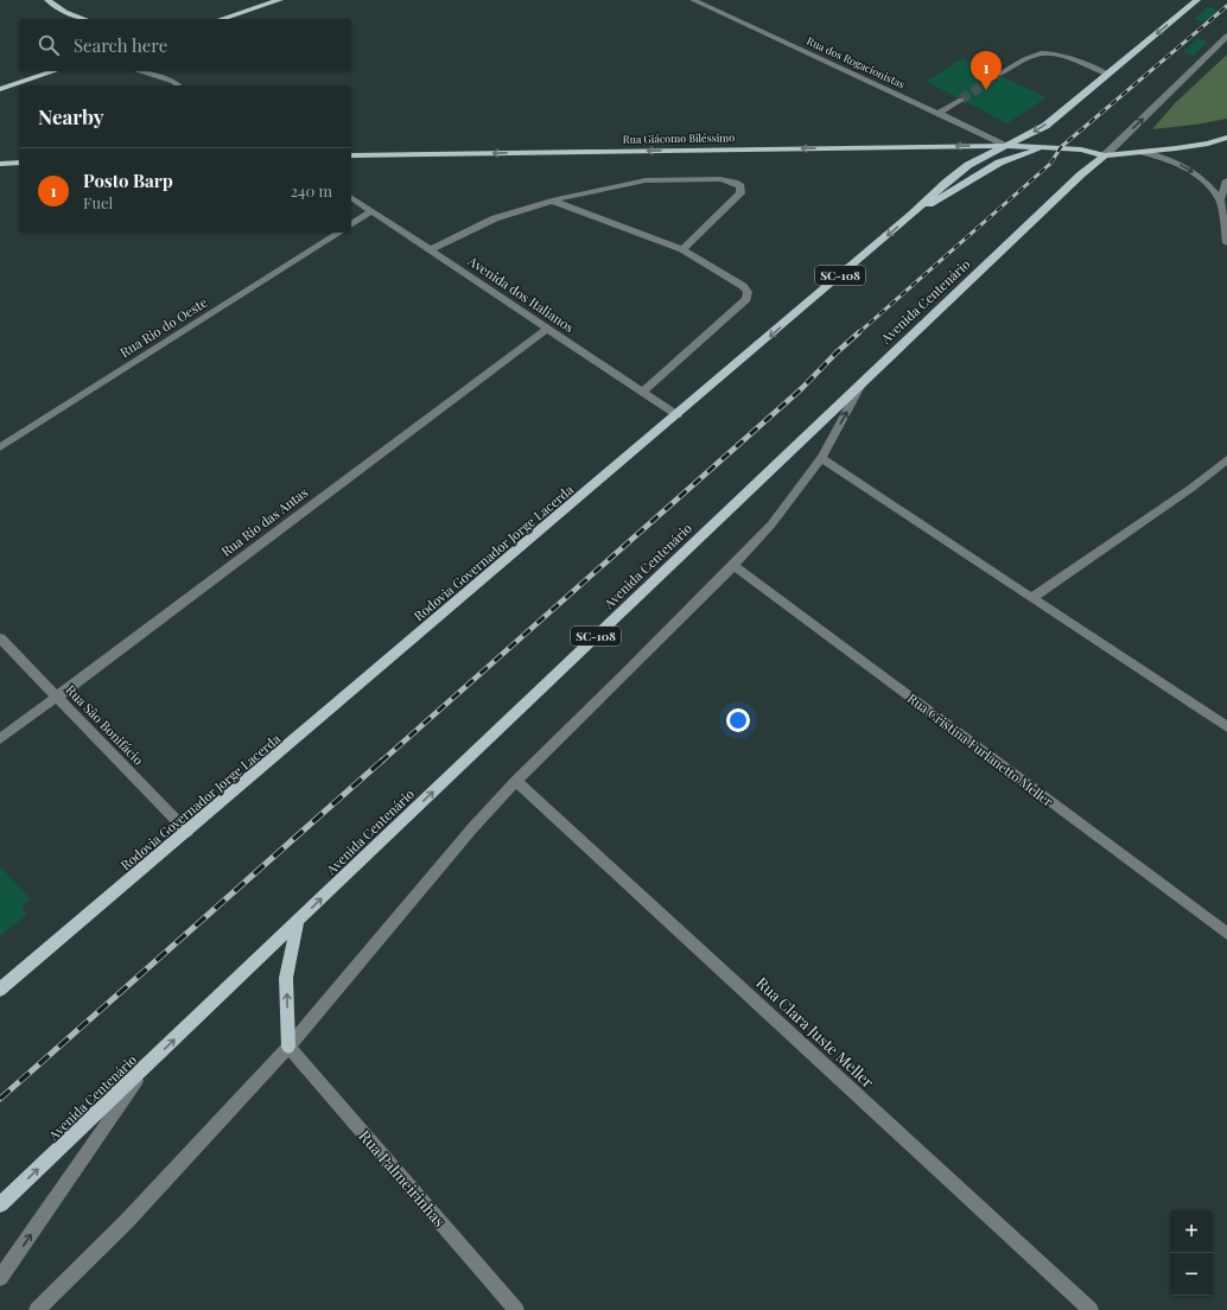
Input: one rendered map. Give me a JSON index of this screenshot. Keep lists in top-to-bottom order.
{
  "streets": {
    "main road": [
      "Rua Giácomo Biléssimo",
      "SC-108",
      "Avenida Centenário",
      "Rodovia Governador Jorge Lacerda"
    ],
    "street": [
      "Rua dos Rogacionistas",
      "Avenida dos Italianos",
      "Rua Rio do Oeste",
      "Rua Rio das Antas",
      "Rua São Bonifácio",
      "Rua Cristina Furlanetto Meller",
      "Rua Clara Juste Meller",
      "Rua Palmeirinhas"
    ]
  },
  "crossings": [
    ["Rua dos Rogacionistas", "Rua Giácomo Biléssimo"],
    ["Rua dos Rogacionistas", "Rodovia Governador Jorge Lacerda"],
    ["Rua Giácomo Biléssimo", "Avenida Centenário"],
    ["Rua Giácomo Biléssimo", "Rodovia Governador Jorge Lacerda"],
    ["Avenida dos Italianos", "Rua Rio das Antas"],
    ["Avenida dos Italianos", "Rodovia Governador Jorge Lacerda"],
    ["Rua Rio das Antas", "Rua São Bonifácio"],
    ["Rodovia Governador Jorge Lacerda", "Rua São Bonifácio"]
  ],
  "one_way": ["Rua Giácomo Biléssimo", "Avenida Centenário"],
  "page": {
    "search": "Search here",
    "pins": "1",
    "heading": "Nearby",
    "list": [
      {
        "mark": "1",
        "name": "Posto Barp",
        "note": "Fuel",
        "value": "240 m"
      }
    ],
    "map_buttons": ["+", "−"]
  }
}
